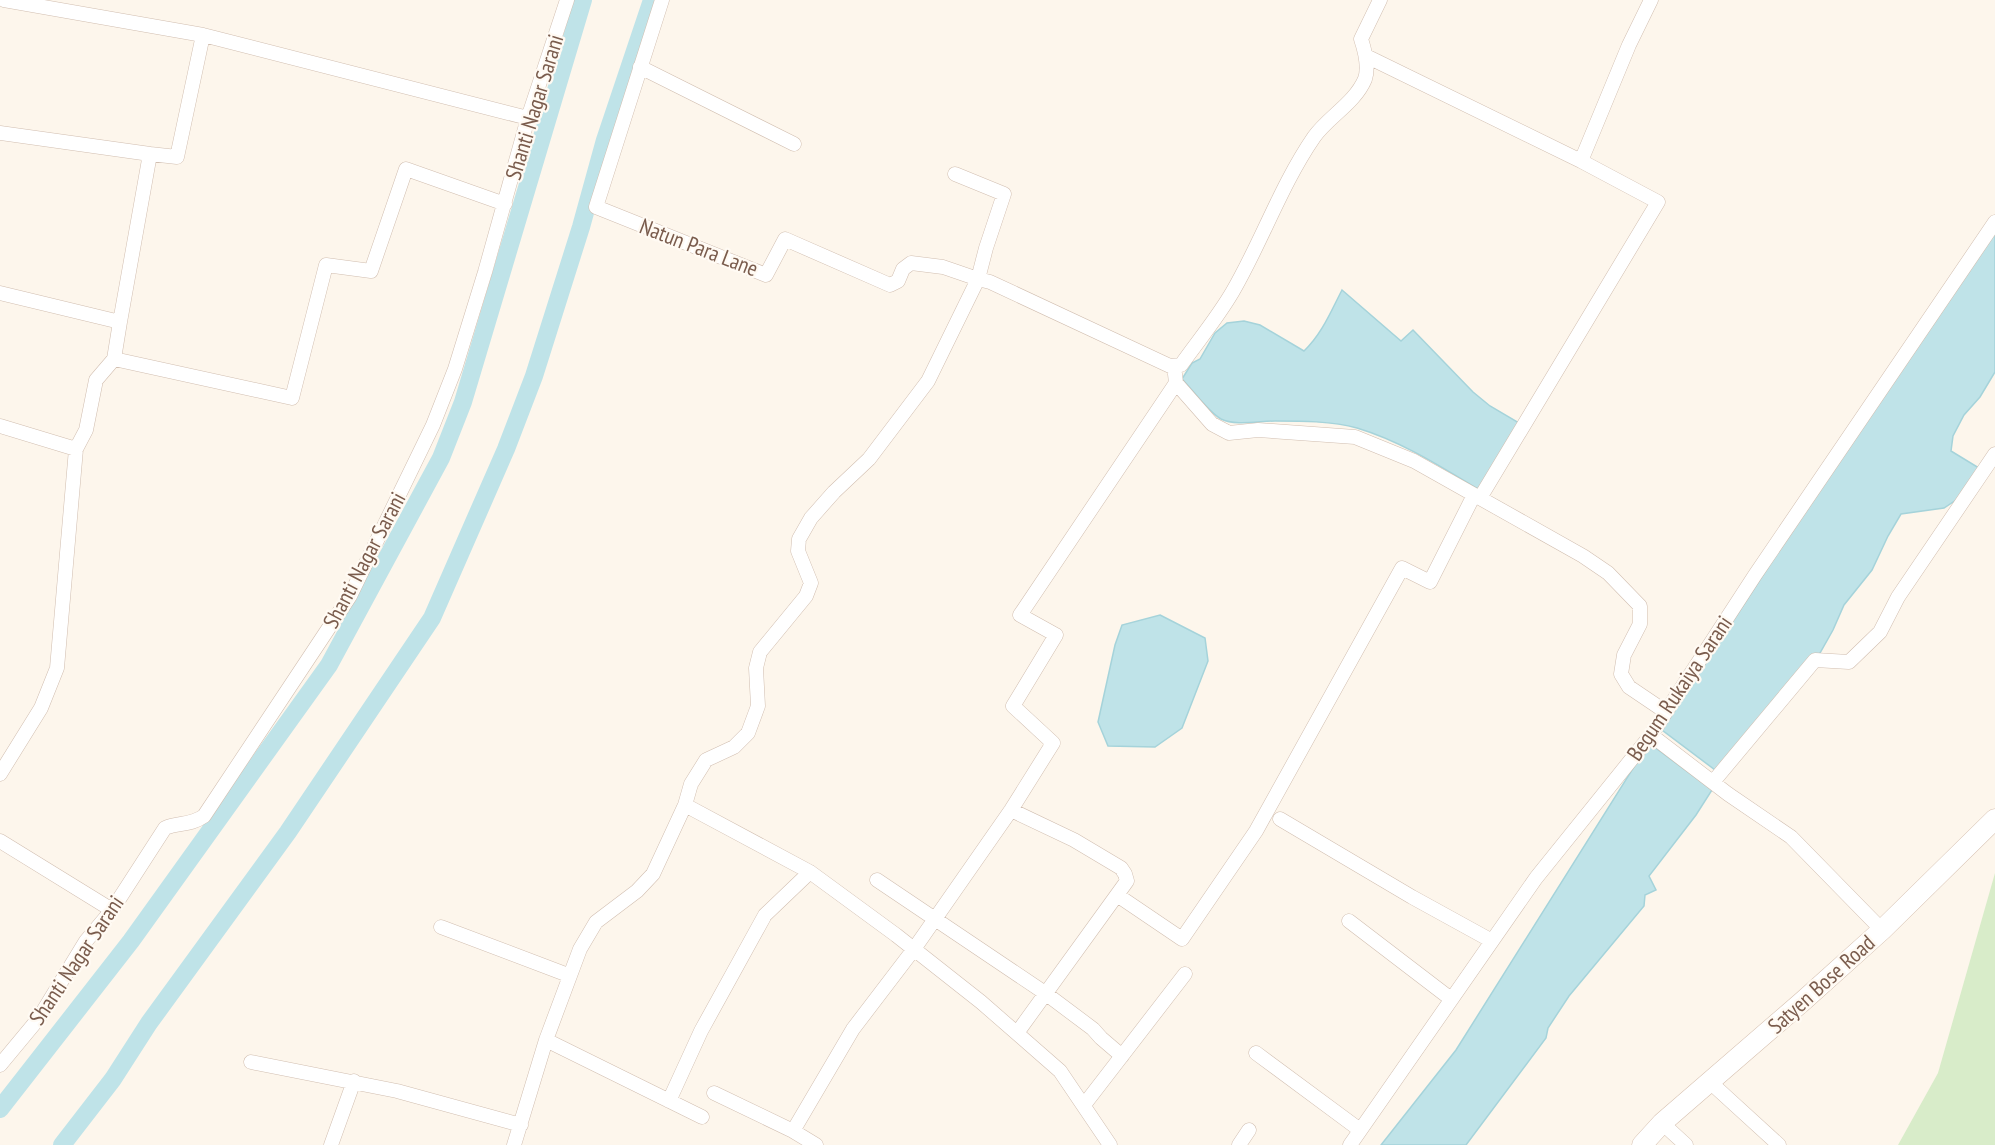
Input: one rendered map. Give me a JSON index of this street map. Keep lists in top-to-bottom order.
{
  "streets": {
    "main road": ["Satyen Bose Road"],
    "street": ["Shanti Nagar Sarani", "Natun Para Lane", "Begum Rukaiya Sarani"]
  }
}
